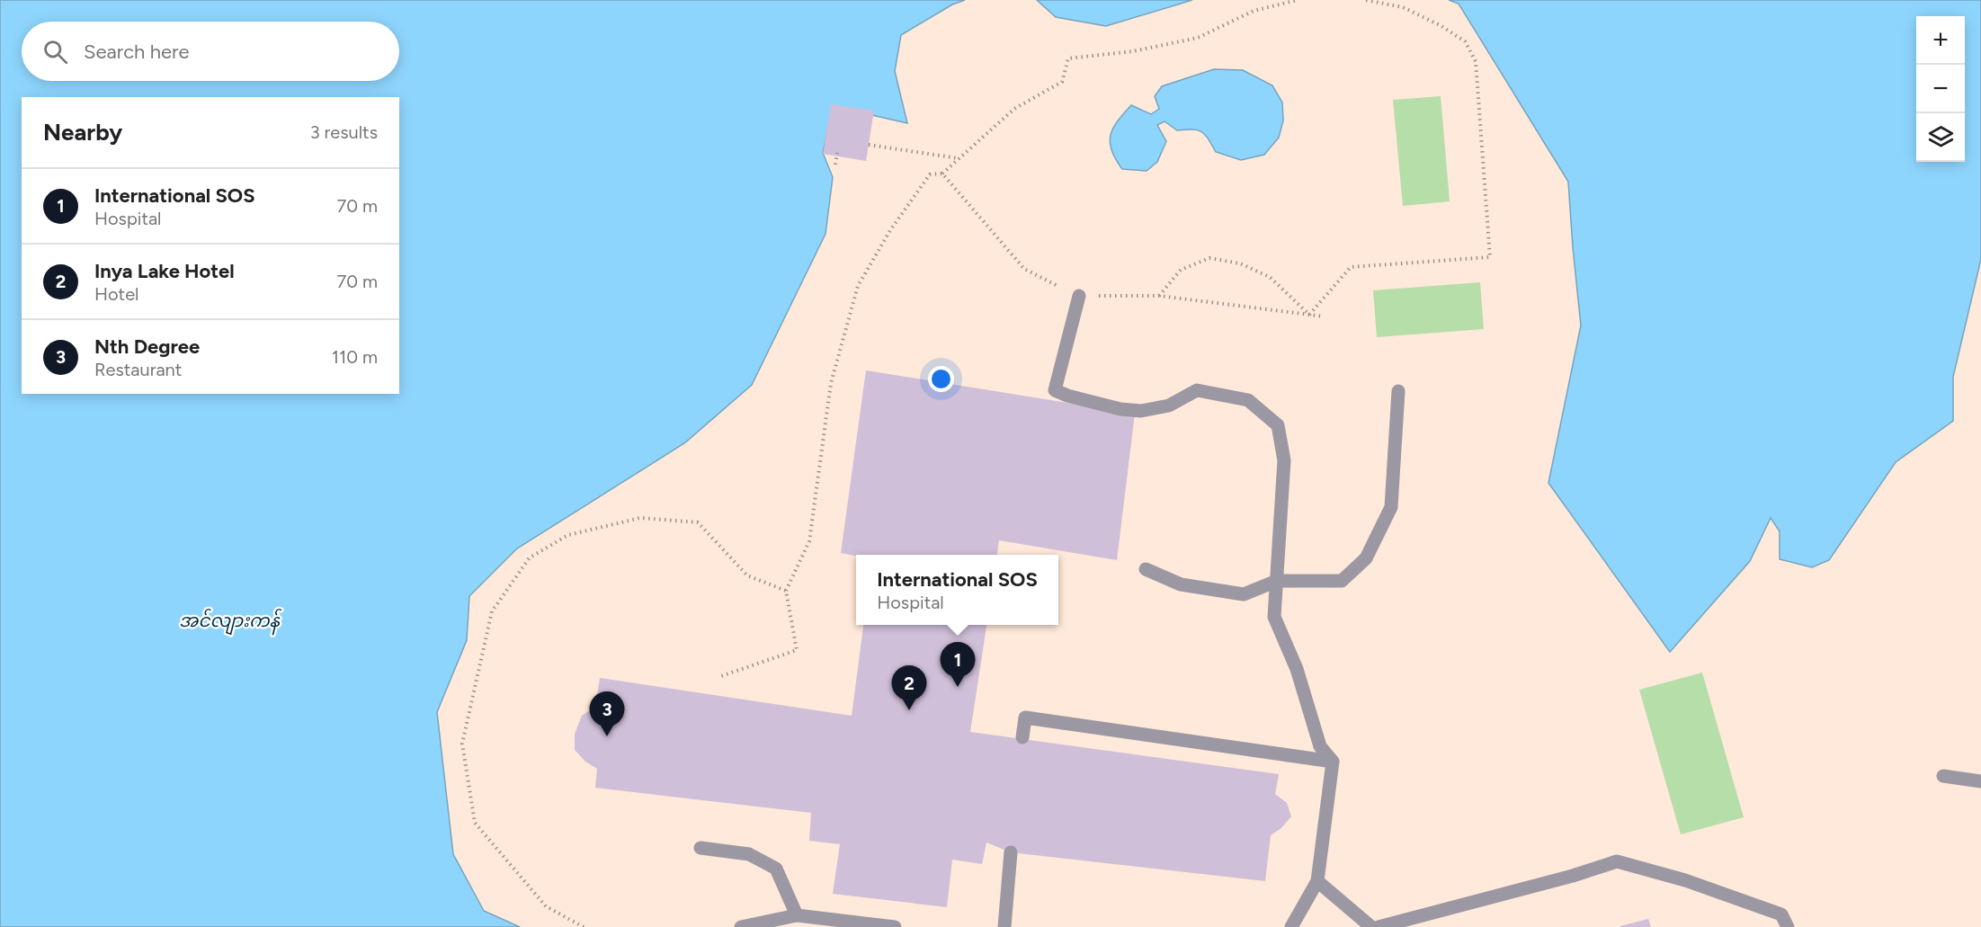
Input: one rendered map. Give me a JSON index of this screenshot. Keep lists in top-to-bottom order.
{
  "water": ["အင်လျားကန်"],
  "page": {
    "map_buttons": ["+", "−"],
    "search": "Search here",
    "heading": ["Nearby", "3 results"],
    "list": [
      {
        "mark": "1",
        "name": "International SOS",
        "note": "Hospital",
        "value": "70 m"
      },
      {
        "mark": "2",
        "name": "Inya Lake Hotel",
        "note": "Hotel",
        "value": "70 m"
      },
      {
        "mark": "3",
        "name": "Nth Degree",
        "note": "Restaurant",
        "value": "110 m"
      }
    ],
    "popup": ["International SOS", "Hospital"],
    "pins": ["1", "2", "3"]
  }
}
